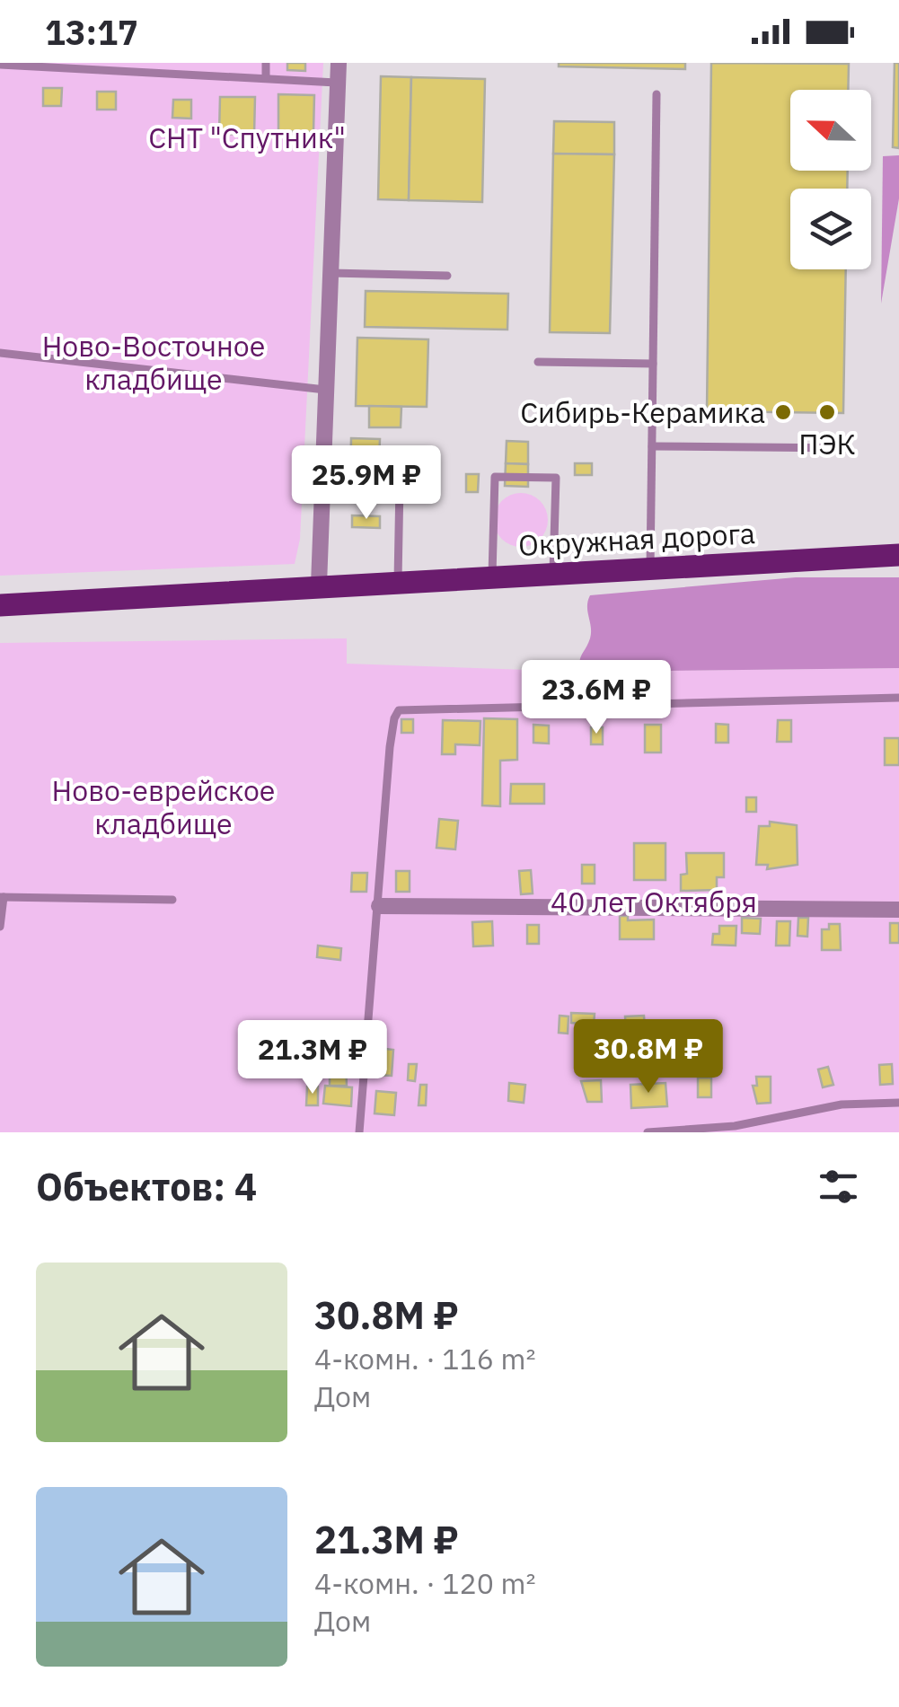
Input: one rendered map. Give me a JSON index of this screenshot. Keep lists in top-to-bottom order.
{
  "streets": {
    "main road": ["Окружная дорога"]
  },
  "parks": [
    "СНТ \"Спутник\"",
    "Ново-Восточное кладбище",
    "Ново-еврейское кладбище",
    "40 лет Октября"
  ],
  "places": ["Сибирь-Керамика", "ПЭК"],
  "north": "left",
  "page": {
    "status": "13:17",
    "price": [
      "25.9M ₽",
      "23.6M ₽",
      "30.8M ₽",
      "21.3M ₽"
    ],
    "heading": "Объектов: 4",
    "list": [
      {
        "name": "30.8M ₽",
        "note": "4-комн. · 116 m² · Дом"
      },
      {
        "name": "21.3M ₽",
        "note": "4-комн. · 120 m² · Дом"
      }
    ]
  }
}
